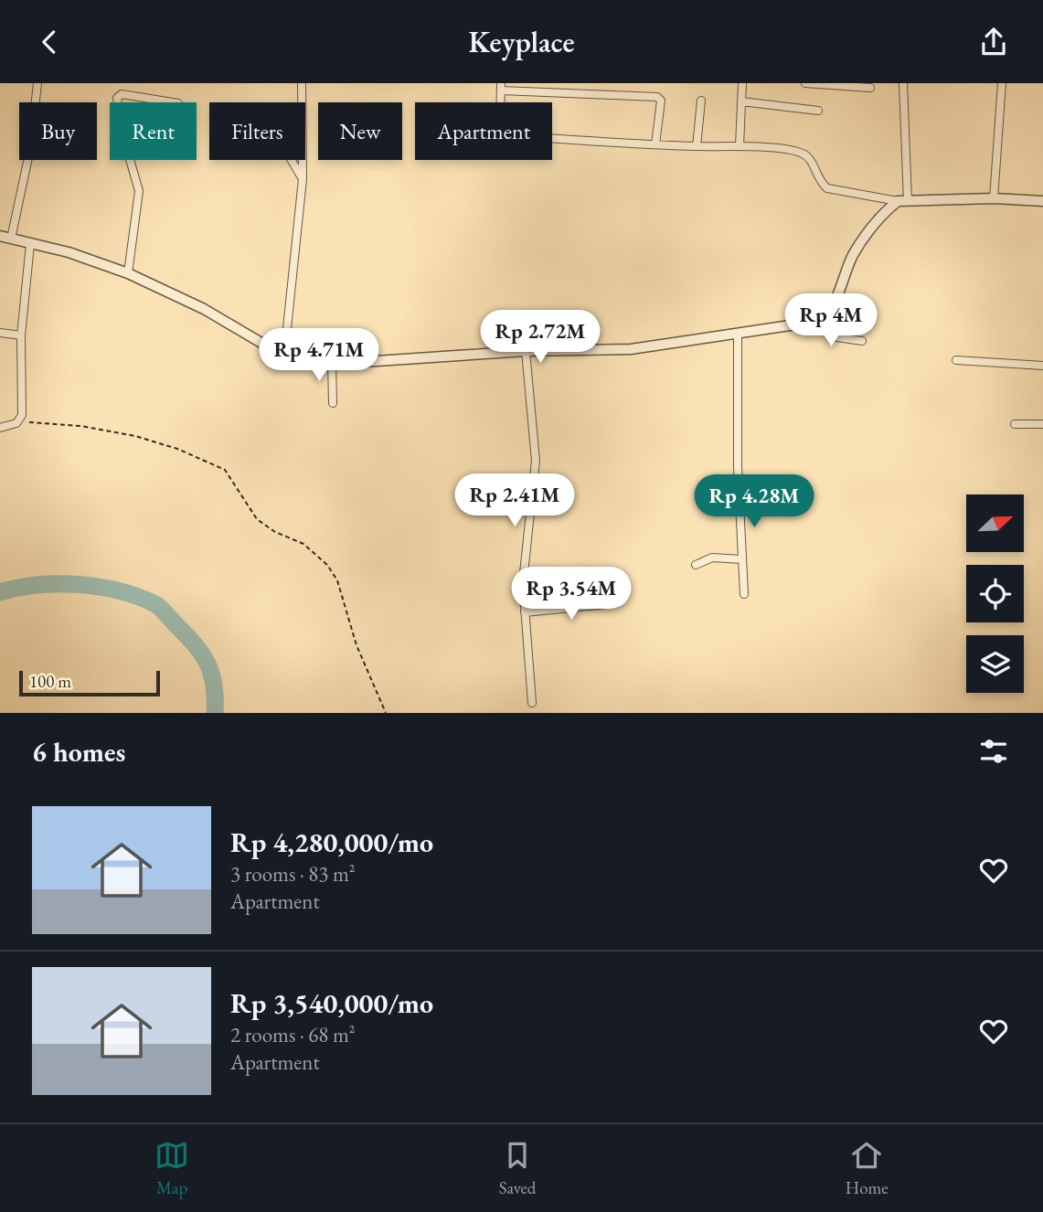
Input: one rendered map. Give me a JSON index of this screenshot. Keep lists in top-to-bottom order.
{
  "scale_bar": "100 m",
  "north": "top right",
  "page": {
    "header": "Keyplace",
    "chip": [
      "Buy",
      "Rent",
      "Filters",
      "New",
      "Apartment"
    ],
    "price": [
      "Rp 4M",
      "Rp 2.72M",
      "Rp 4.71M",
      "Rp 2.41M",
      "Rp 4.28M",
      "Rp 3.54M"
    ],
    "scale": "100 m",
    "heading": "6 homes",
    "list": [
      {
        "name": "Rp 4,280,000/mo",
        "note": "3 rooms · 83 m² · Apartment"
      },
      {
        "name": "Rp 3,540,000/mo",
        "note": "2 rooms · 68 m² · Apartment"
      }
    ],
    "tabs": ["Map", "Saved", "Home"]
  }
}
